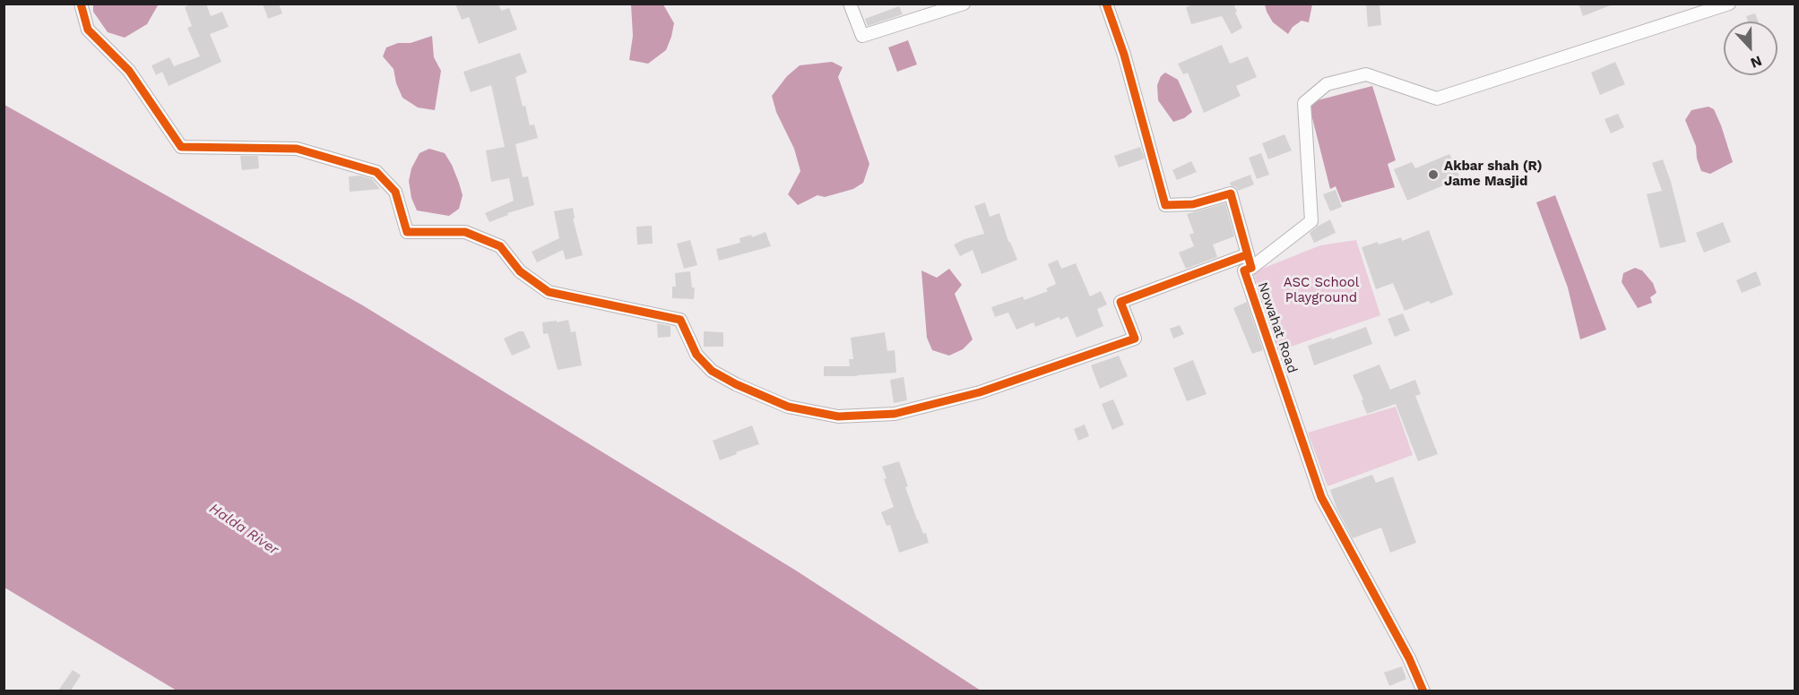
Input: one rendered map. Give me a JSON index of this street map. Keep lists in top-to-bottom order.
{
  "streets": {
    "street": ["Nowahat Road"]
  },
  "water": ["Halda River"],
  "parks": ["ASC School Playground"],
  "places": ["Akbar shah (R) Jame Masjid"],
  "north": "bottom"
}
